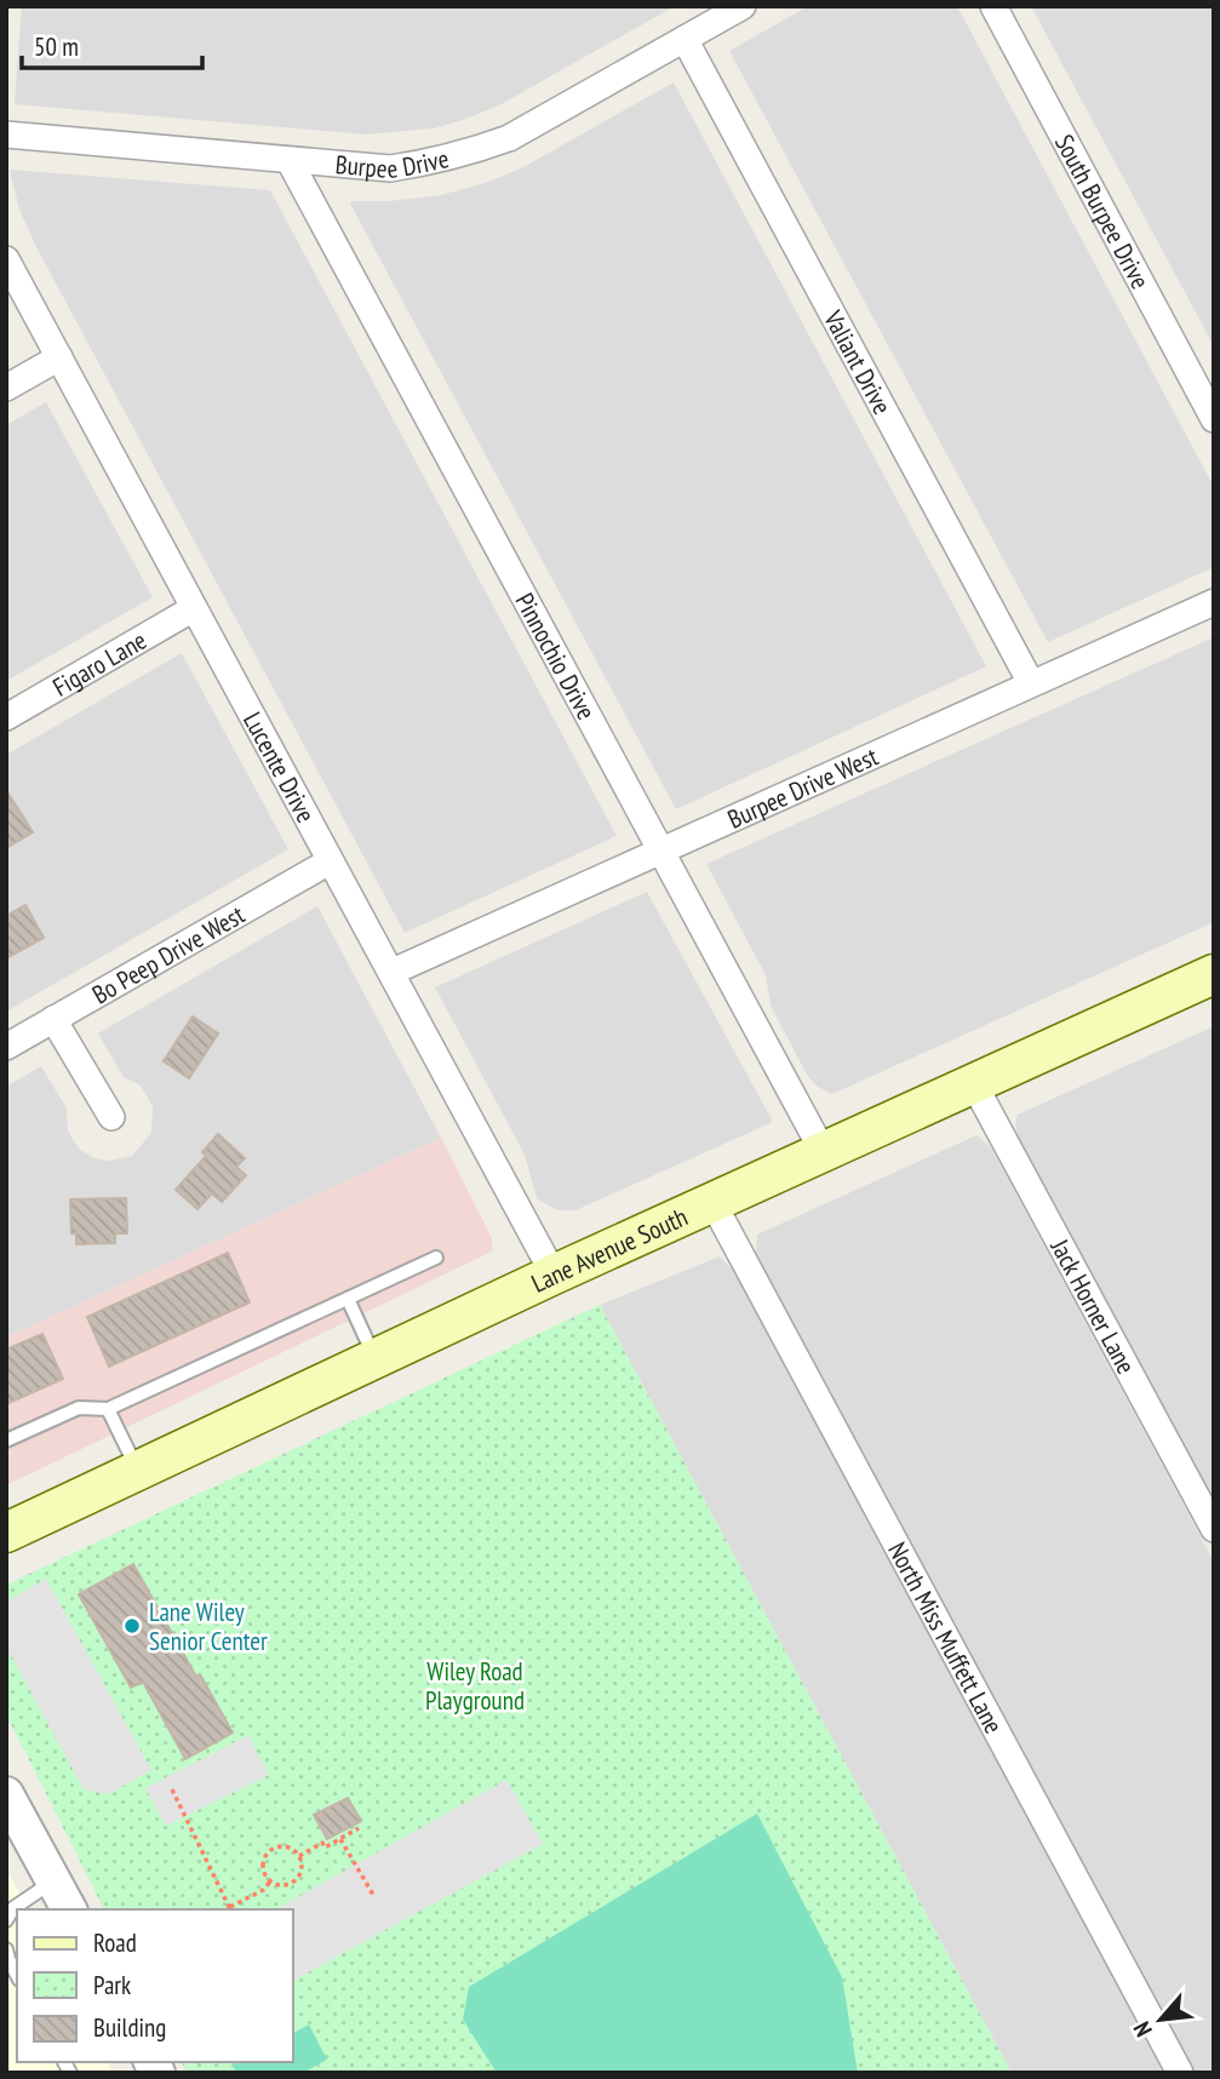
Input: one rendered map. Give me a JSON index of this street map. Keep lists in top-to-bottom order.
{
  "streets": {
    "main road": ["Lane Avenue South"],
    "street": [
      "Burpee Drive",
      "South Burpee Drive",
      "Valiant Drive",
      "Pinnochio Drive",
      "Figaro Lane",
      "Lucente Drive",
      "Burpee Drive West",
      "Bo Peep Drive West",
      "Jack Horner Lane",
      "North Miss Muffett Lane"
    ]
  },
  "crossings": [
    ["Burpee Drive", "Valiant Drive"],
    ["Burpee Drive", "Pinnochio Drive"],
    ["Valiant Drive", "Burpee Drive West"],
    ["Pinnochio Drive", "Burpee Drive West"],
    ["Pinnochio Drive", "Lane Avenue South"],
    ["Figaro Lane", "Lucente Drive"],
    ["Lucente Drive", "Burpee Drive West"],
    ["Lucente Drive", "Bo Peep Drive West"],
    ["Lucente Drive", "Lane Avenue South"],
    ["Lane Avenue South", "Jack Horner Lane"],
    ["Lane Avenue South", "North Miss Muffett Lane"]
  ],
  "parks": ["Wiley Road Playground"],
  "places": ["Lane Wiley Senior Center"],
  "legend": ["Road", "Park", "Building"],
  "scale_bar": "50 m",
  "north": "bottom left"
}
